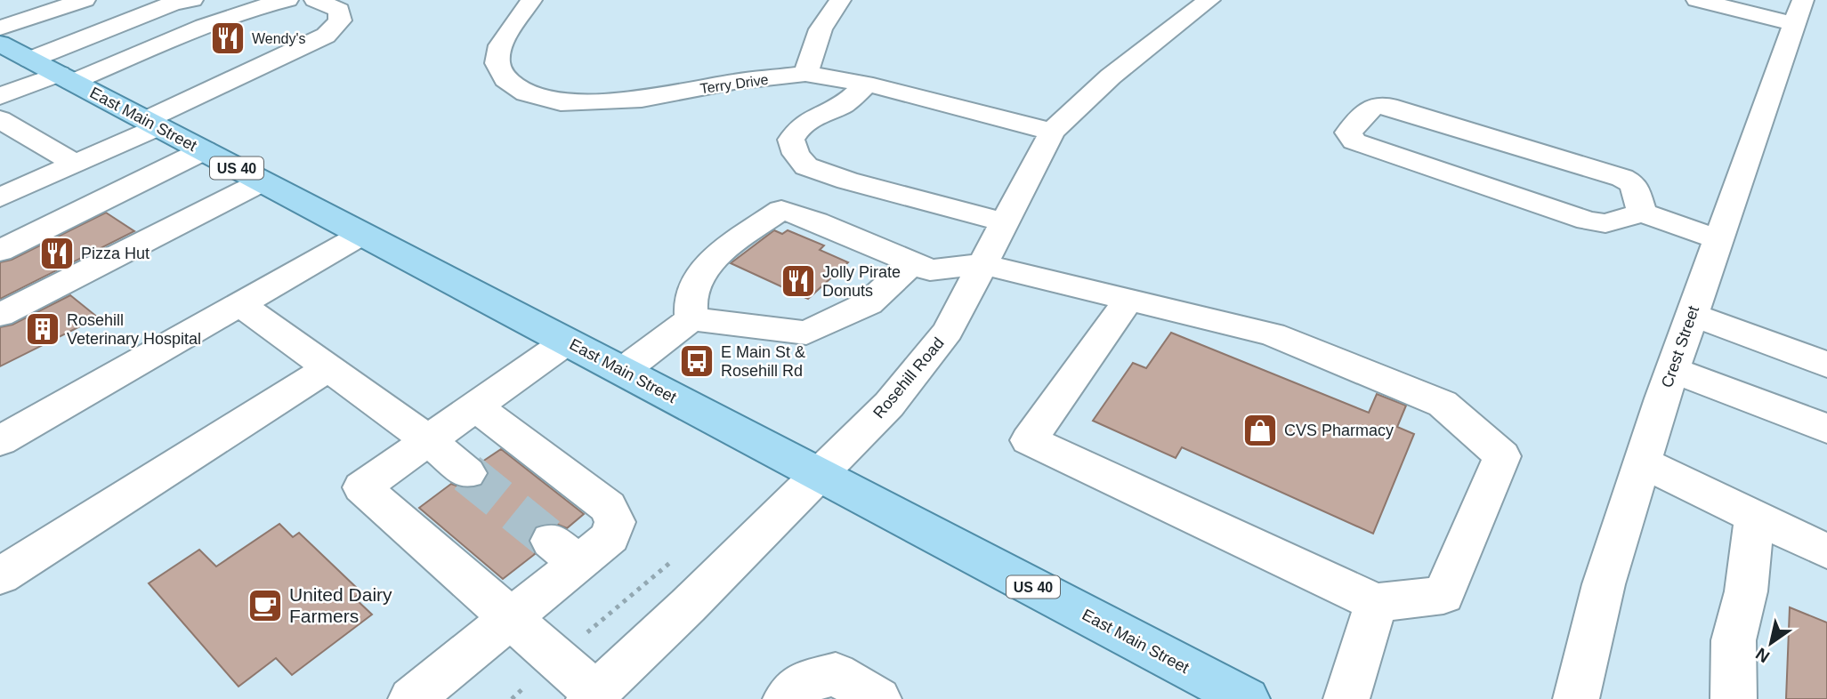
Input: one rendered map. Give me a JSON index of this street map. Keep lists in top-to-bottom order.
{
  "streets": {
    "main road": ["East Main Street", "US 40"],
    "street": ["Terry Drive", "Crest Street", "Rosehill Road"]
  },
  "crossings": [
    ["Terry Drive", "Rosehill Road"],
    ["East Main Street", "Rosehill Road"]
  ],
  "places": {
    "restaurant": ["Wendy's", "Pizza Hut", "Jolly Pirate Donuts"],
    "building": ["Rosehill Veterinary Hospital"],
    "bus stop": ["E Main St & Rosehill Rd"],
    "shop": ["CVS Pharmacy"],
    "cafe": ["United Dairy Farmers"]
  },
  "north": "bottom left"
}
